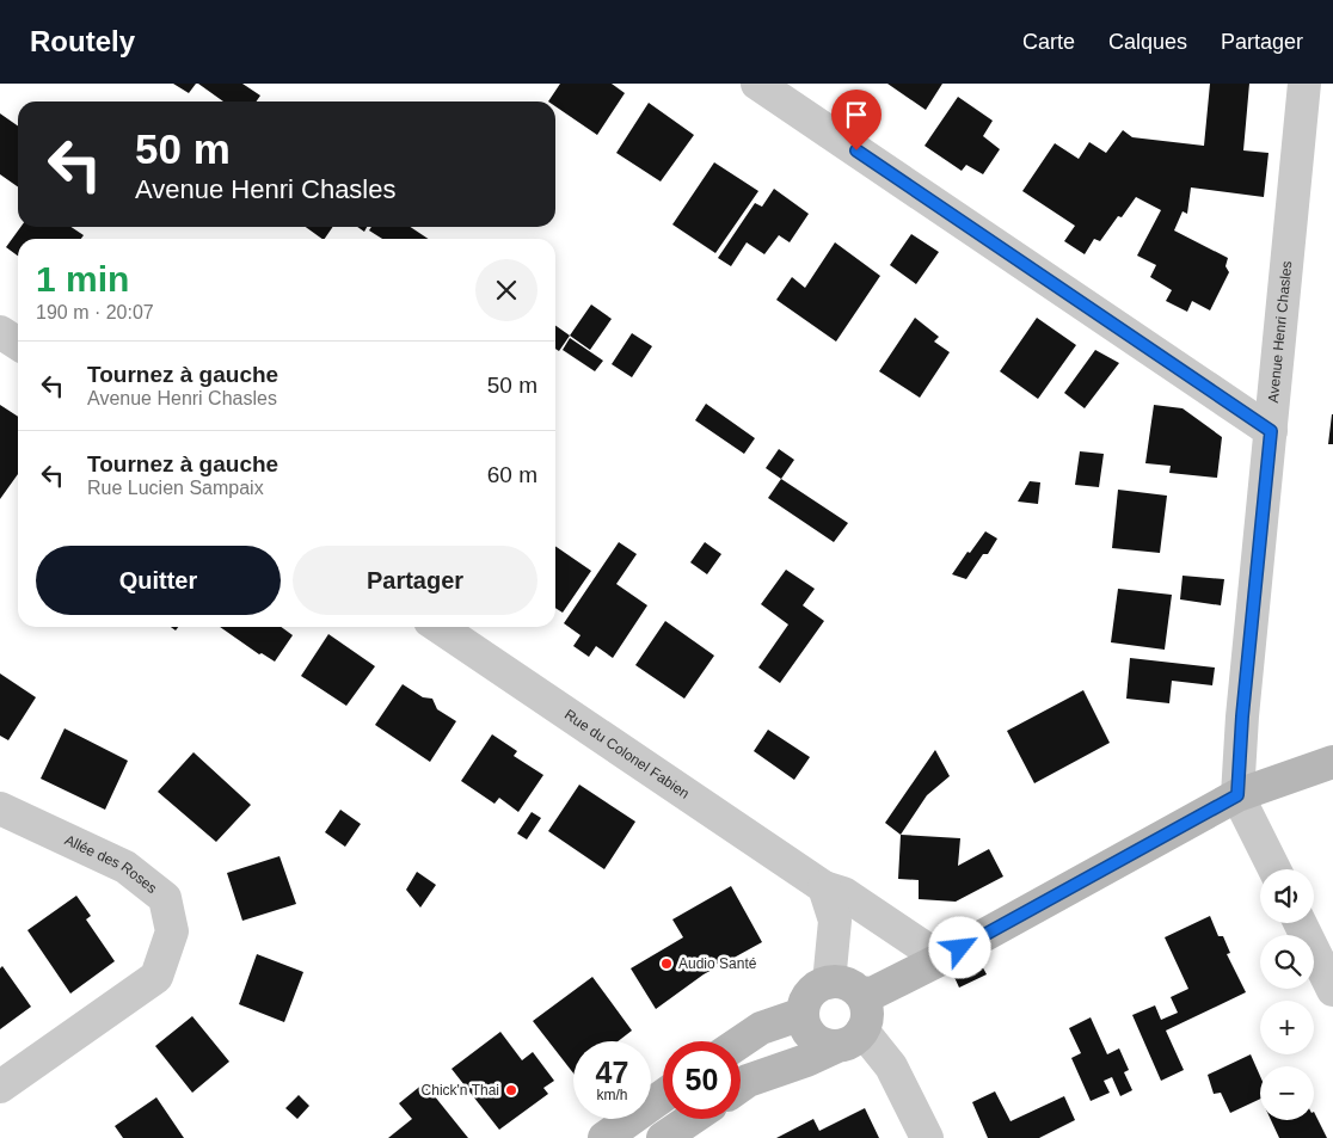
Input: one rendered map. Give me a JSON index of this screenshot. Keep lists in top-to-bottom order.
{
  "streets": {
    "street": ["Avenue Henri Chasles", "Rue du Colonel Fabien", "Allée des Roses"]
  },
  "places": ["Audio Santé", "Chick'n Thai"],
  "page": {
    "header": "Routely",
    "nav": ["Carte", "Calques", "Partager"],
    "turn": ["50 m", "Avenue Henri Chasles"],
    "heading": ["1 min", "190 m · 20:07"],
    "list": [
      {
        "name": "Tournez à gauche",
        "note": "Avenue Henri Chasles",
        "value": "50 m"
      },
      {
        "name": "Tournez à gauche",
        "note": "Rue Lucien Sampaix",
        "value": "60 m"
      }
    ],
    "buttons": ["Quitter", "Partager"],
    "map_buttons": ["+", "−"],
    "speed": "47 km/h",
    "limit": "50"
  }
}
